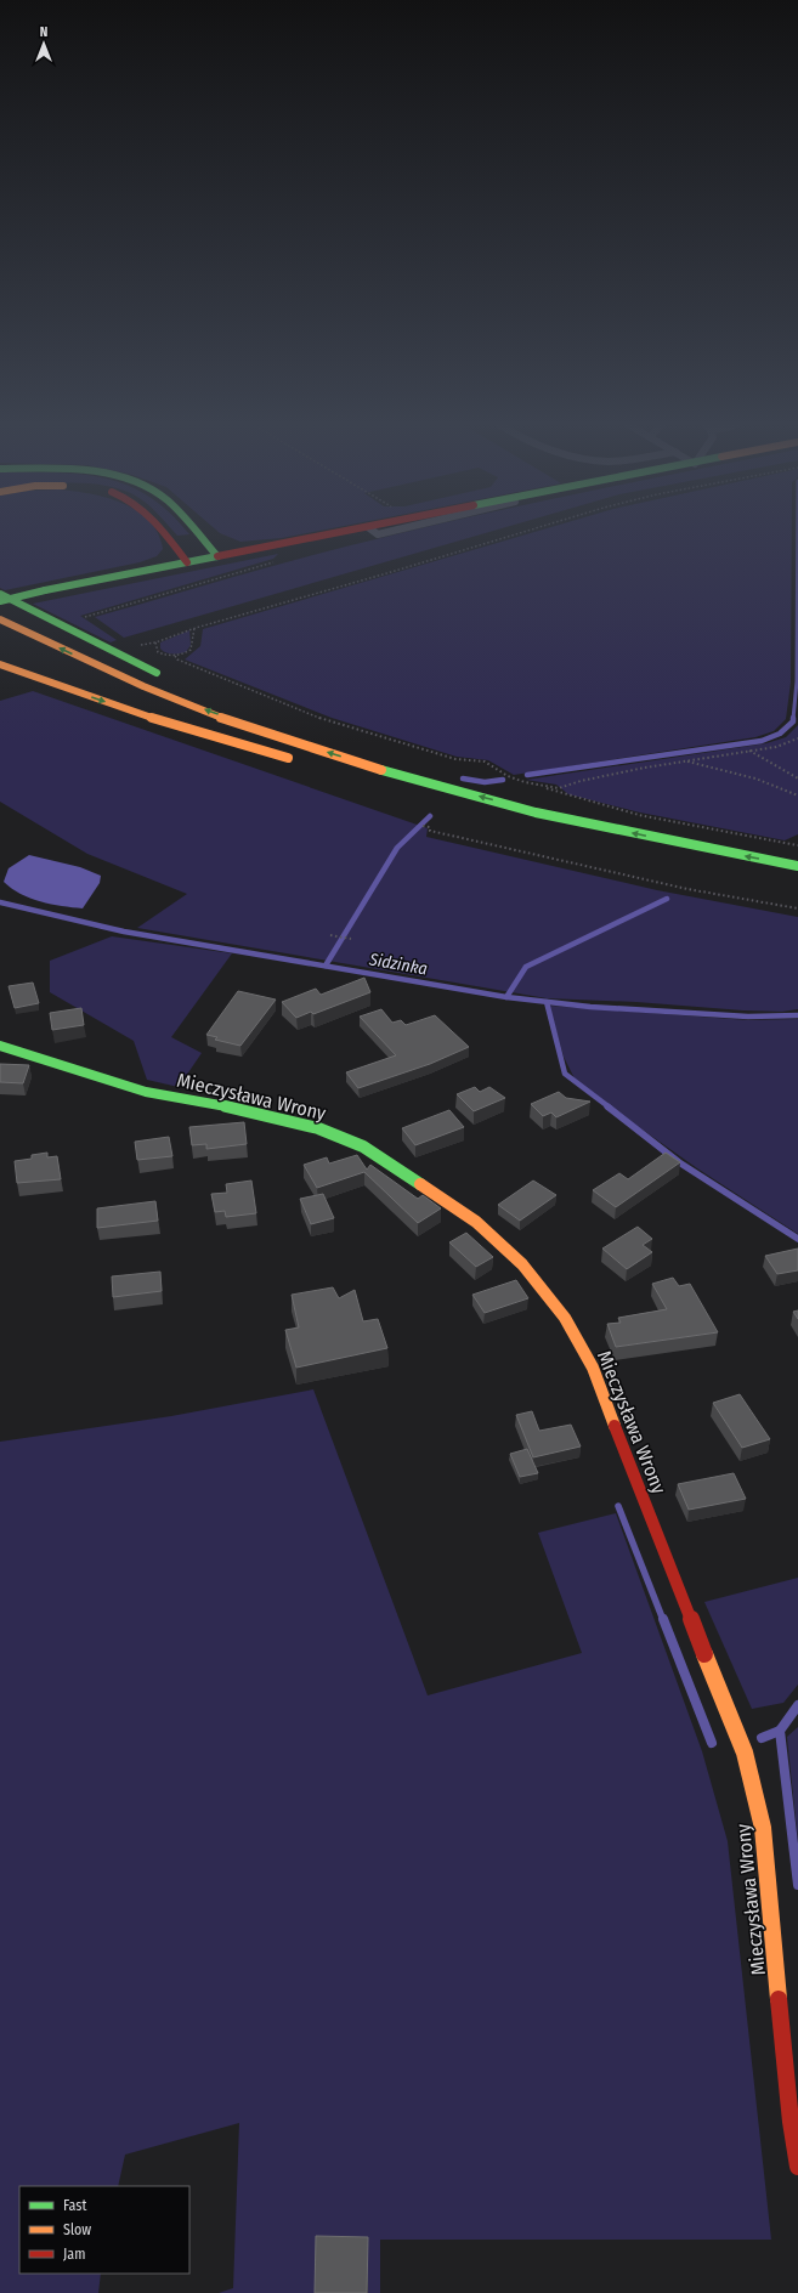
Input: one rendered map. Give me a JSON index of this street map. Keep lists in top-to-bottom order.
{
  "streets": {
    "main road": ["Mieczysława Wrony"]
  },
  "water": ["Sidzinka"],
  "legend": ["Fast", "Slow", "Jam"],
  "north": "top"
}
